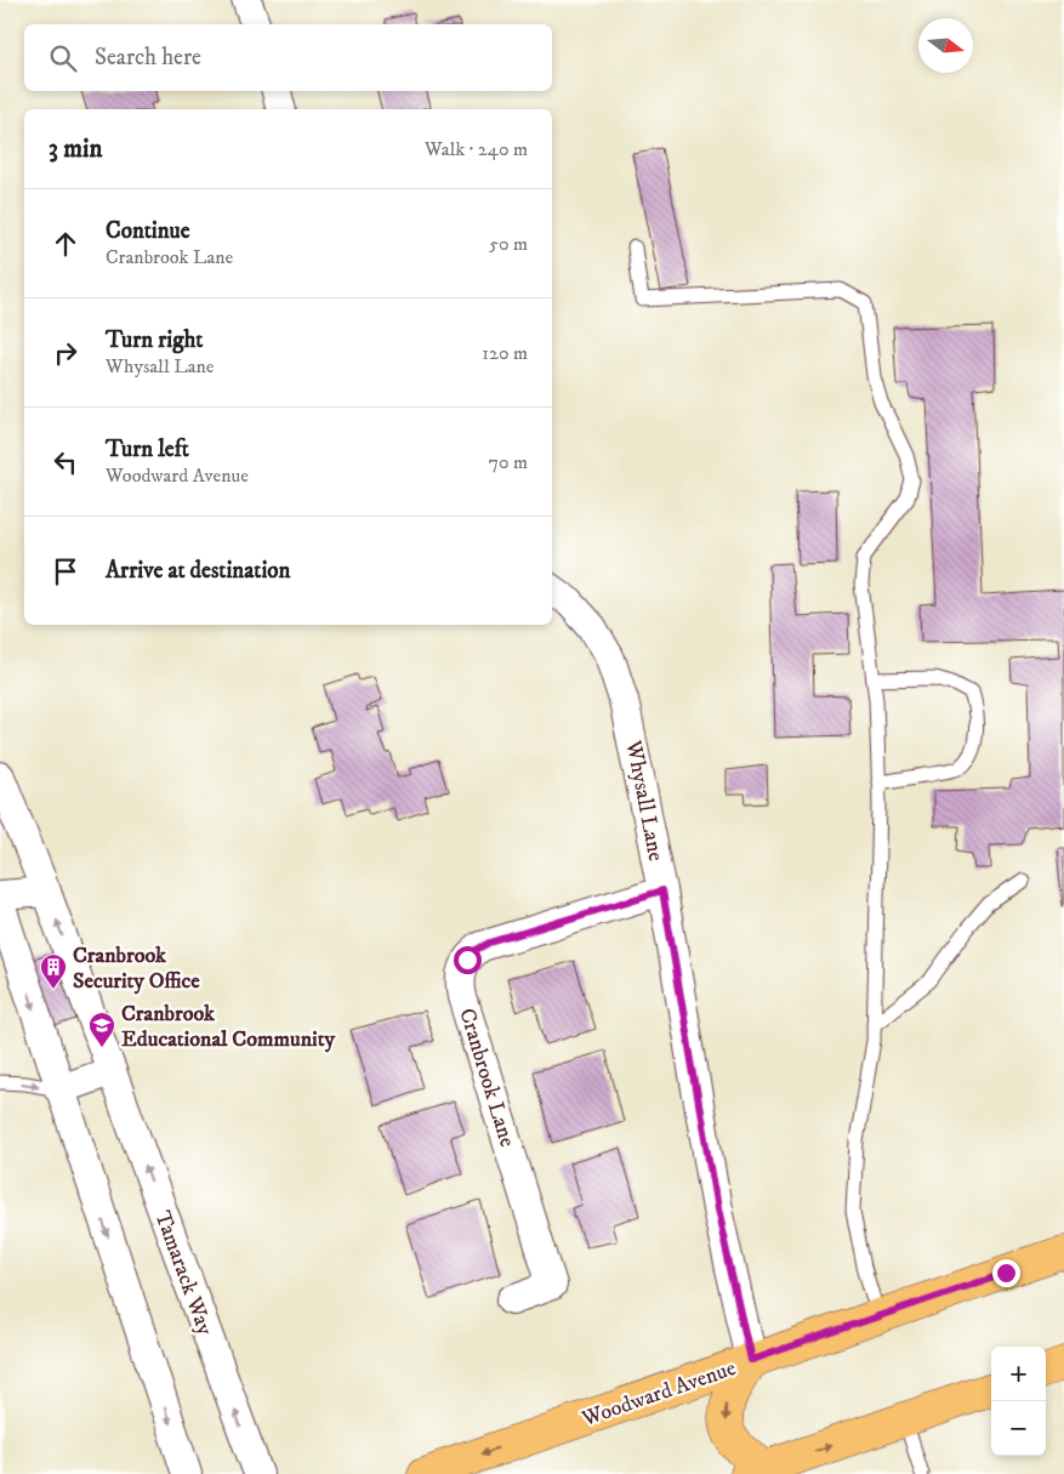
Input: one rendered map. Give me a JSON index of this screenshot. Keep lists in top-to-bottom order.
{
  "streets": {
    "main road": ["Woodward Avenue"],
    "street": ["Whysall Lane", "Cranbrook Lane", "Tamarack Way"]
  },
  "crossings": [
    ["Whysall Lane", "Cranbrook Lane"],
    ["Whysall Lane", "Woodward Avenue"]
  ],
  "one_way": ["Woodward Avenue"],
  "places": {
    "building": ["Cranbrook Security Office"],
    "school or university": ["Cranbrook Educational Community"]
  },
  "north": "right",
  "page": {
    "search": "Search here",
    "heading": ["3 min", "Walk · 240 m"],
    "list": [
      ["Continue", "Cranbrook Lane", "50 m"],
      ["Turn right", "Whysall Lane", "120 m"],
      ["Turn left", "Woodward Avenue", "70 m"],
      "Arrive at destination"
    ],
    "map_buttons": ["+", "−"]
  }
}
